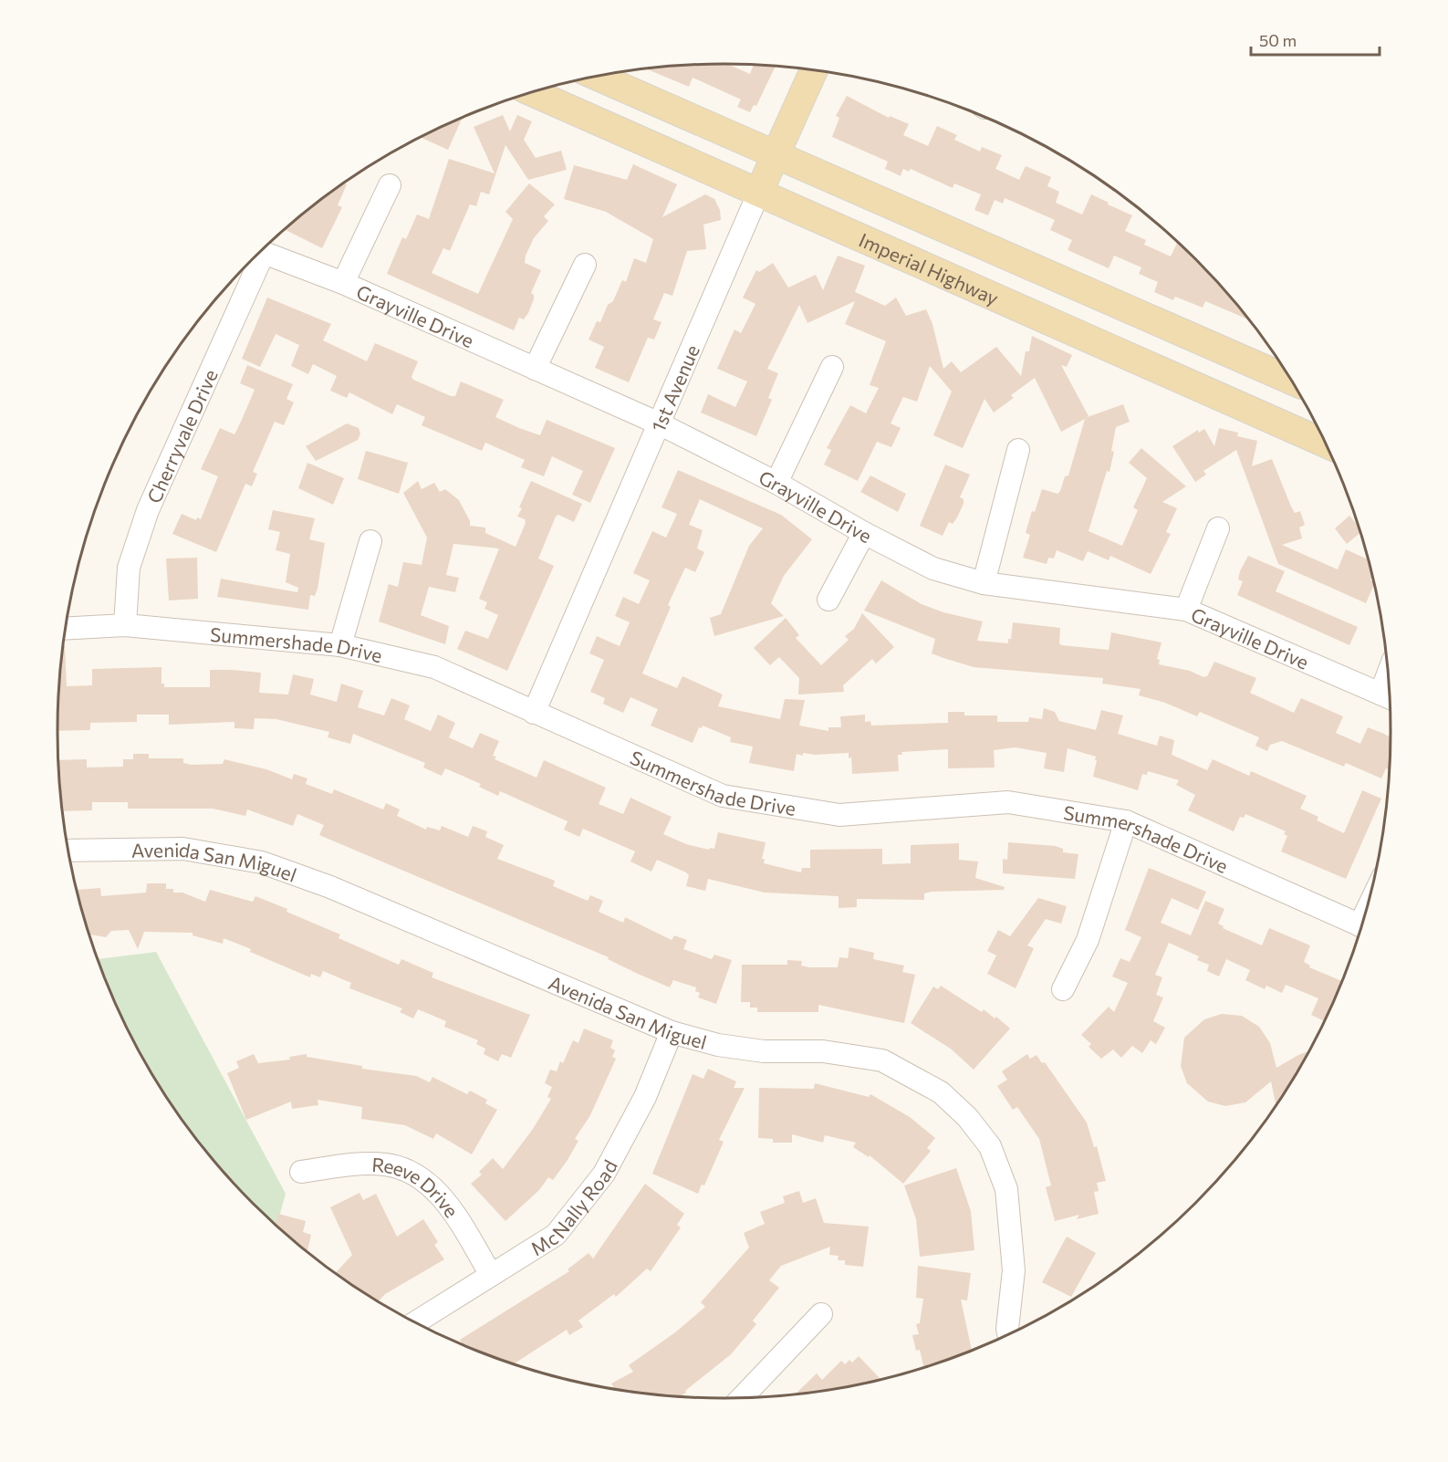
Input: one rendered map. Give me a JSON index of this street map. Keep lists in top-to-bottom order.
{
  "streets": {
    "main road": ["Imperial Highway", "1st Avenue"],
    "street": [
      "Grayville Drive",
      "Cherryvale Drive",
      "Summershade Drive",
      "Avenida San Miguel",
      "Reeve Drive",
      "McNally Road"
    ]
  },
  "crossings": [
    ["Imperial Highway", "1st Avenue"],
    ["Grayville Drive", "1st Avenue"],
    ["1st Avenue", "Summershade Drive"],
    ["Cherryvale Drive", "Summershade Drive"],
    ["Avenida San Miguel", "McNally Road"],
    ["Reeve Drive", "McNally Road"]
  ],
  "scale_bar": "50 m"
}
